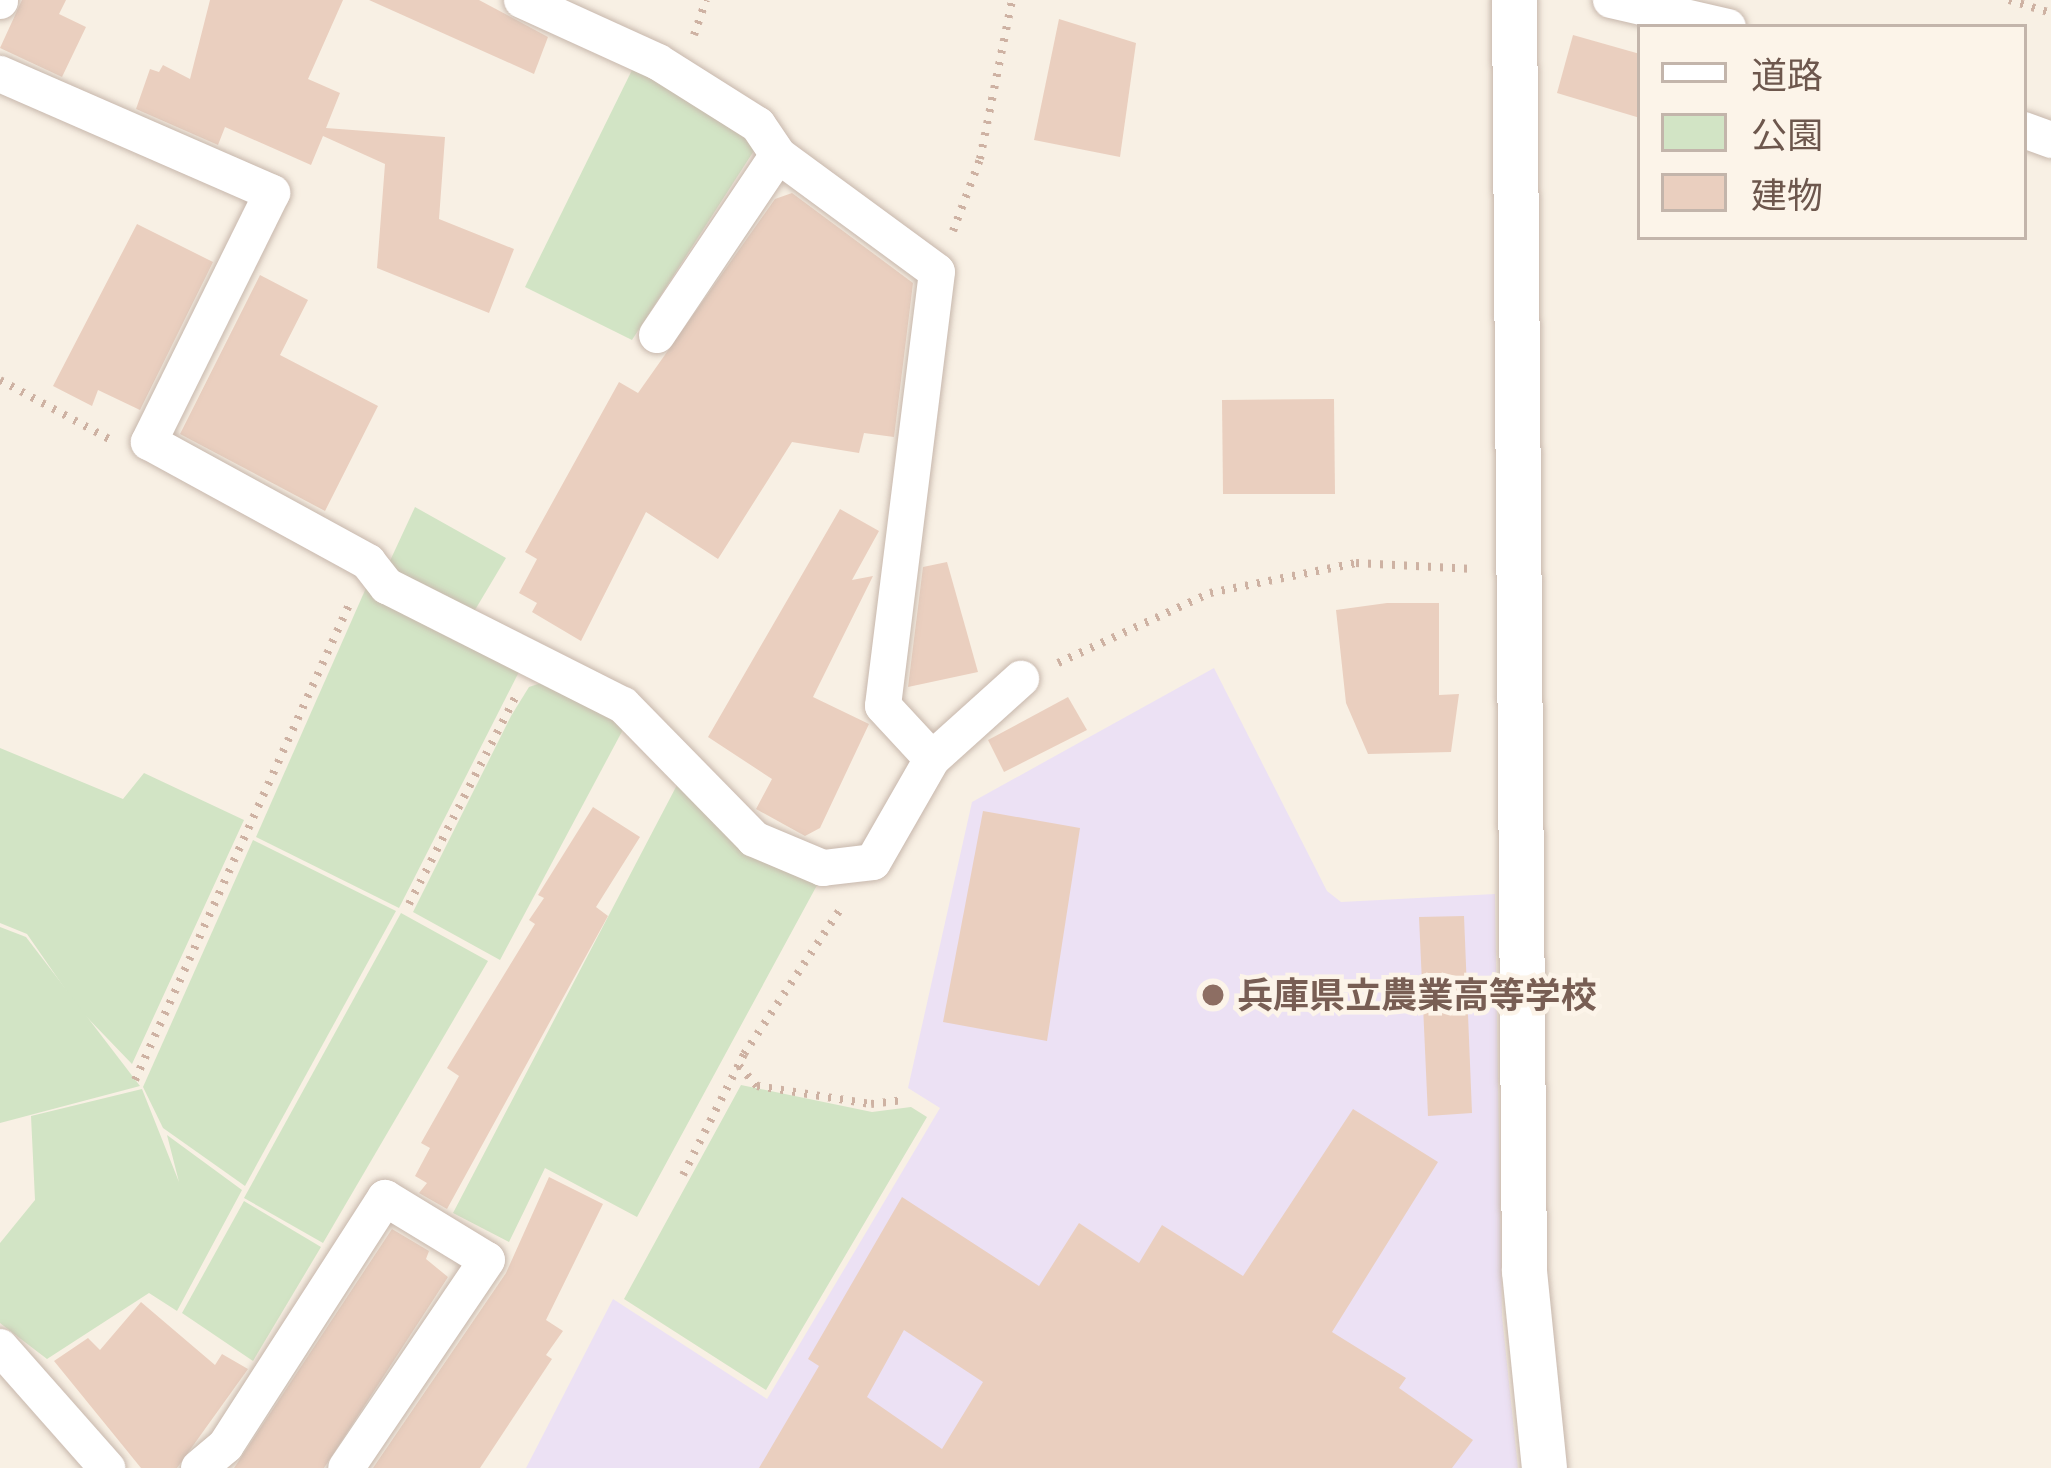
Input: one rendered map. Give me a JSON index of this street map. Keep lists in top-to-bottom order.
{
  "places": ["兵庫県立農業高等学校"],
  "legend": ["道路", "公園", "建物"]
}
